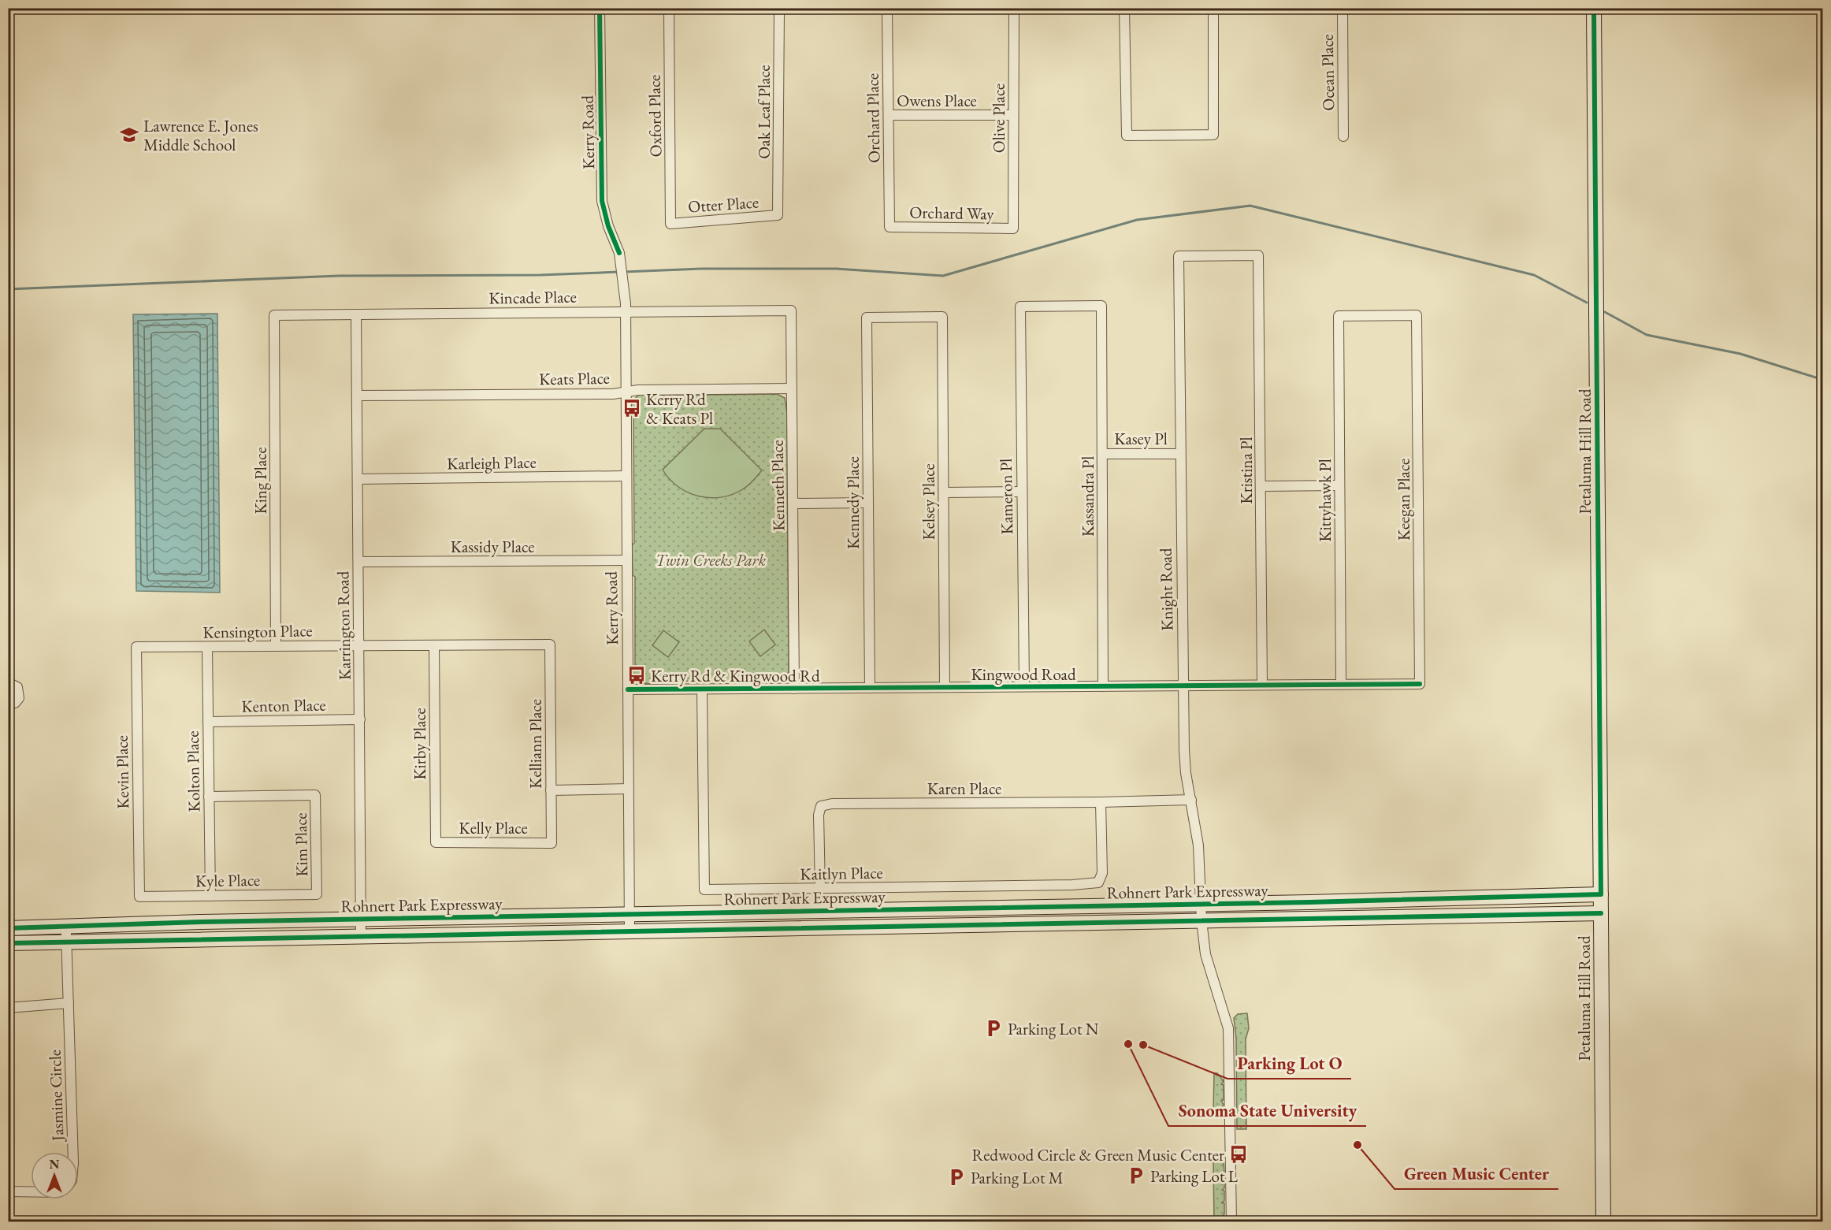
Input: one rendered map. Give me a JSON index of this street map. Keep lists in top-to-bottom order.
{
  "streets": {
    "main road": ["Petaluma Hill Road", "Rohnert Park Expressway"],
    "street": [
      "Ocean Place",
      "Owens Place",
      "Oak Leaf Place",
      "Oxford Place",
      "Orchard Place",
      "Olive Place",
      "Kerry Road",
      "Otter Place",
      "Orchard Way",
      "Kincade Place",
      "Keats Place",
      "Kasey Pl",
      "Karleigh Place",
      "Kristina Pl",
      "King Place",
      "Kenneth Place",
      "Kameron Pl",
      "Kassandra Pl",
      "Keegan Place",
      "Kittyhawk Pl",
      "Kelsey Place",
      "Kennedy Place",
      "Kassidy Place",
      "Knight Road",
      "Karrington Road",
      "Kensington Place",
      "Kingwood Road",
      "Kenton Place",
      "Kirby Place",
      "Kelliann Place",
      "Kolton Place",
      "Kevin Place",
      "Karen Place",
      "Kelly Place",
      "Kim Place",
      "Kaitlyn Place",
      "Kyle Place",
      "Jasmine Circle"
    ]
  },
  "crossings": [
    ["Owens Place", "Orchard Place"],
    ["Owens Place", "Olive Place"],
    ["Oak Leaf Place", "Otter Place"],
    ["Oxford Place", "Otter Place"],
    ["Orchard Place", "Orchard Way"],
    ["Olive Place", "Orchard Way"],
    ["Kerry Road", "Kincade Place"],
    ["Kerry Road", "Keats Place"],
    ["Kerry Road", "Karleigh Place"],
    ["Kerry Road", "Kassidy Place"],
    ["Kerry Road", "Kingwood Road"],
    ["Kerry Road", "Rohnert Park Expressway"],
    ["Kincade Place", "King Place"],
    ["Kincade Place", "Kenneth Place"],
    ["Kincade Place", "Karrington Road"],
    ["Keats Place", "Kenneth Place"],
    ["Keats Place", "Karrington Road"],
    ["Kasey Pl", "Kassandra Pl"],
    ["Kasey Pl", "Knight Road"],
    ["Petaluma Hill Road", "Rohnert Park Expressway"],
    ["Karleigh Place", "Karrington Road"],
    ["Kristina Pl", "Knight Road"],
    ["Kristina Pl", "Kingwood Road"],
    ["King Place", "Kensington Place"],
    ["Kenneth Place", "Kingwood Road"],
    ["Kameron Pl", "Kassandra Pl"],
    ["Kameron Pl", "Kingwood Road"],
    ["Kassandra Pl", "Kingwood Road"],
    ["Keegan Place", "Kittyhawk Pl"],
    ["Keegan Place", "Kingwood Road"],
    ["Kittyhawk Pl", "Kingwood Road"],
    ["Kelsey Place", "Kennedy Place"],
    ["Kelsey Place", "Kingwood Road"],
    ["Kennedy Place", "Kingwood Road"],
    ["Kassidy Place", "Karrington Road"],
    ["Knight Road", "Kingwood Road"],
    ["Knight Road", "Karen Place"],
    ["Knight Road", "Rohnert Park Expressway"],
    ["Karrington Road", "Kensington Place"],
    ["Karrington Road", "Kenton Place"],
    ["Karrington Road", "Rohnert Park Expressway"],
    ["Kensington Place", "Kirby Place"],
    ["Kensington Place", "Kelliann Place"],
    ["Kensington Place", "Kolton Place"],
    ["Kensington Place", "Kevin Place"],
    ["Kingwood Road", "Kaitlyn Place"],
    ["Kenton Place", "Kolton Place"],
    ["Kirby Place", "Kelly Place"],
    ["Kelliann Place", "Kelly Place"],
    ["Kolton Place", "Kim Place"],
    ["Kolton Place", "Kyle Place"],
    ["Kevin Place", "Kyle Place"],
    ["Karen Place", "Kaitlyn Place"],
    ["Kim Place", "Kyle Place"],
    ["Rohnert Park Expressway", "Jasmine Circle"]
  ],
  "parks": ["Twin Creeks Park"],
  "places": {
    "school or university": ["Lawrence E. Jones Middle School"],
    "bus stop": ["Kerry Rd & Keats Pl", "Kerry Rd & Kingwood Rd", "Redwood Circle & Green Music Center"],
    "parking": ["Parking Lot N", "Parking Lot L", "Parking Lot M"],
    "other": ["Sonoma State University", "Parking Lot O", "Green Music Center"]
  },
  "north": "top"
}
